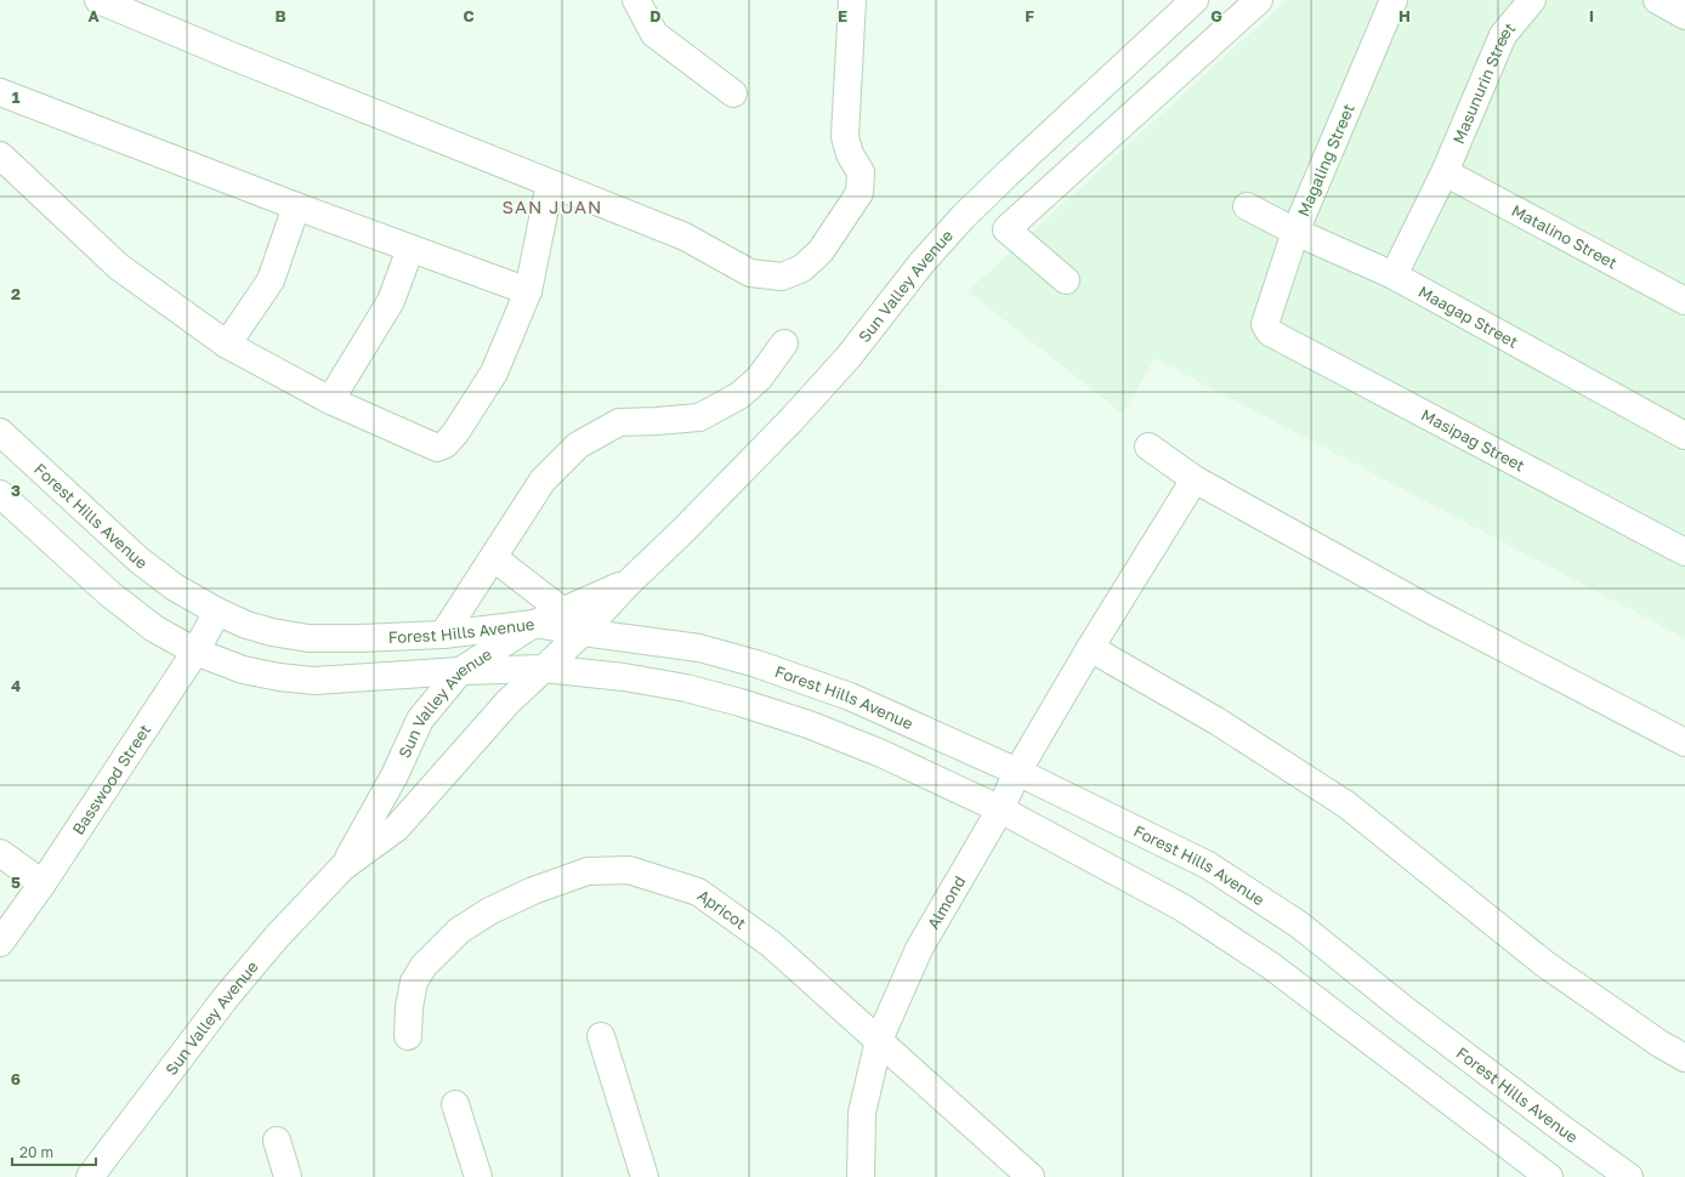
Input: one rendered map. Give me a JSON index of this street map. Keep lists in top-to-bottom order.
{
  "streets": {
    "street": [
      "Masunurin Street",
      "Magaling Street",
      "Matalino Street",
      "Sun Valley Avenue",
      "Maagap Street",
      "Masipag Street",
      "Forest Hills Avenue",
      "Basswood Street",
      "Almond",
      "Apricot"
    ]
  },
  "crossings": [
    ["Masunurin Street", "Matalino Street"],
    ["Masunurin Street", "Maagap Street"],
    ["Magaling Street", "Maagap Street"],
    ["Magaling Street", "Masipag Street"],
    ["Sun Valley Avenue", "Forest Hills Avenue"],
    ["Forest Hills Avenue", "Basswood Street"],
    ["Forest Hills Avenue", "Almond"],
    ["Almond", "Apricot"]
  ],
  "districts": ["SAN JUAN"],
  "scale_bar": "20 m",
  "grid": {
    "columns": [
      "A",
      "B",
      "C",
      "D",
      "E",
      "F",
      "G",
      "H",
      "I"
    ],
    "rows": [
      "1",
      "2",
      "3",
      "4",
      "5",
      "6"
    ]
  }
}
